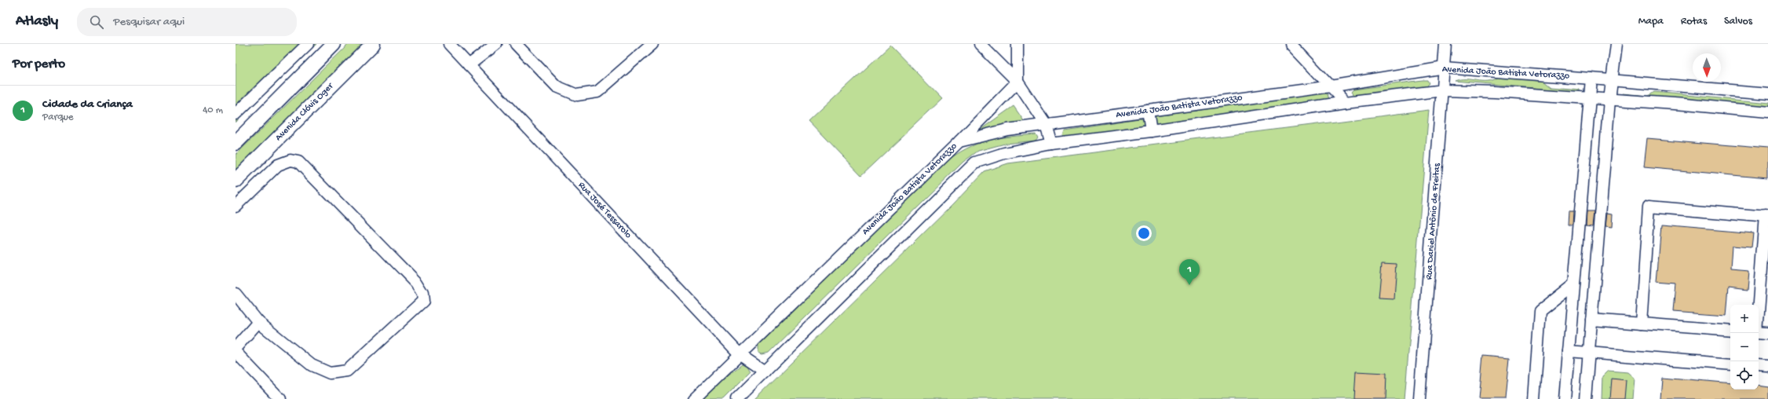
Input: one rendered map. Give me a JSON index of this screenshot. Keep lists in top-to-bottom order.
{
  "streets": {
    "main road": ["Avenida Clóvis Oger"],
    "street": ["Avenida João Batista Vetorazzo", "Rua José Tessarolo", "Rua Daniel Antônio de Freitas"]
  },
  "crossings": [
    ["Avenida João Batista Vetorazzo", "Rua José Tessarolo"],
    ["Avenida João Batista Vetorazzo", "Rua Daniel Antônio de Freitas"]
  ],
  "north": "bottom",
  "page": {
    "header": "Atlasly",
    "search": "Pesquisar aqui",
    "nav": ["Mapa", "Rotas", "Salvos"],
    "heading": "Por perto",
    "list": [
      {
        "mark": "1",
        "name": "Cidade da Criança",
        "note": "Parque",
        "value": "40 m"
      }
    ],
    "pins": "1",
    "map_buttons": ["+", "−"]
  }
}
